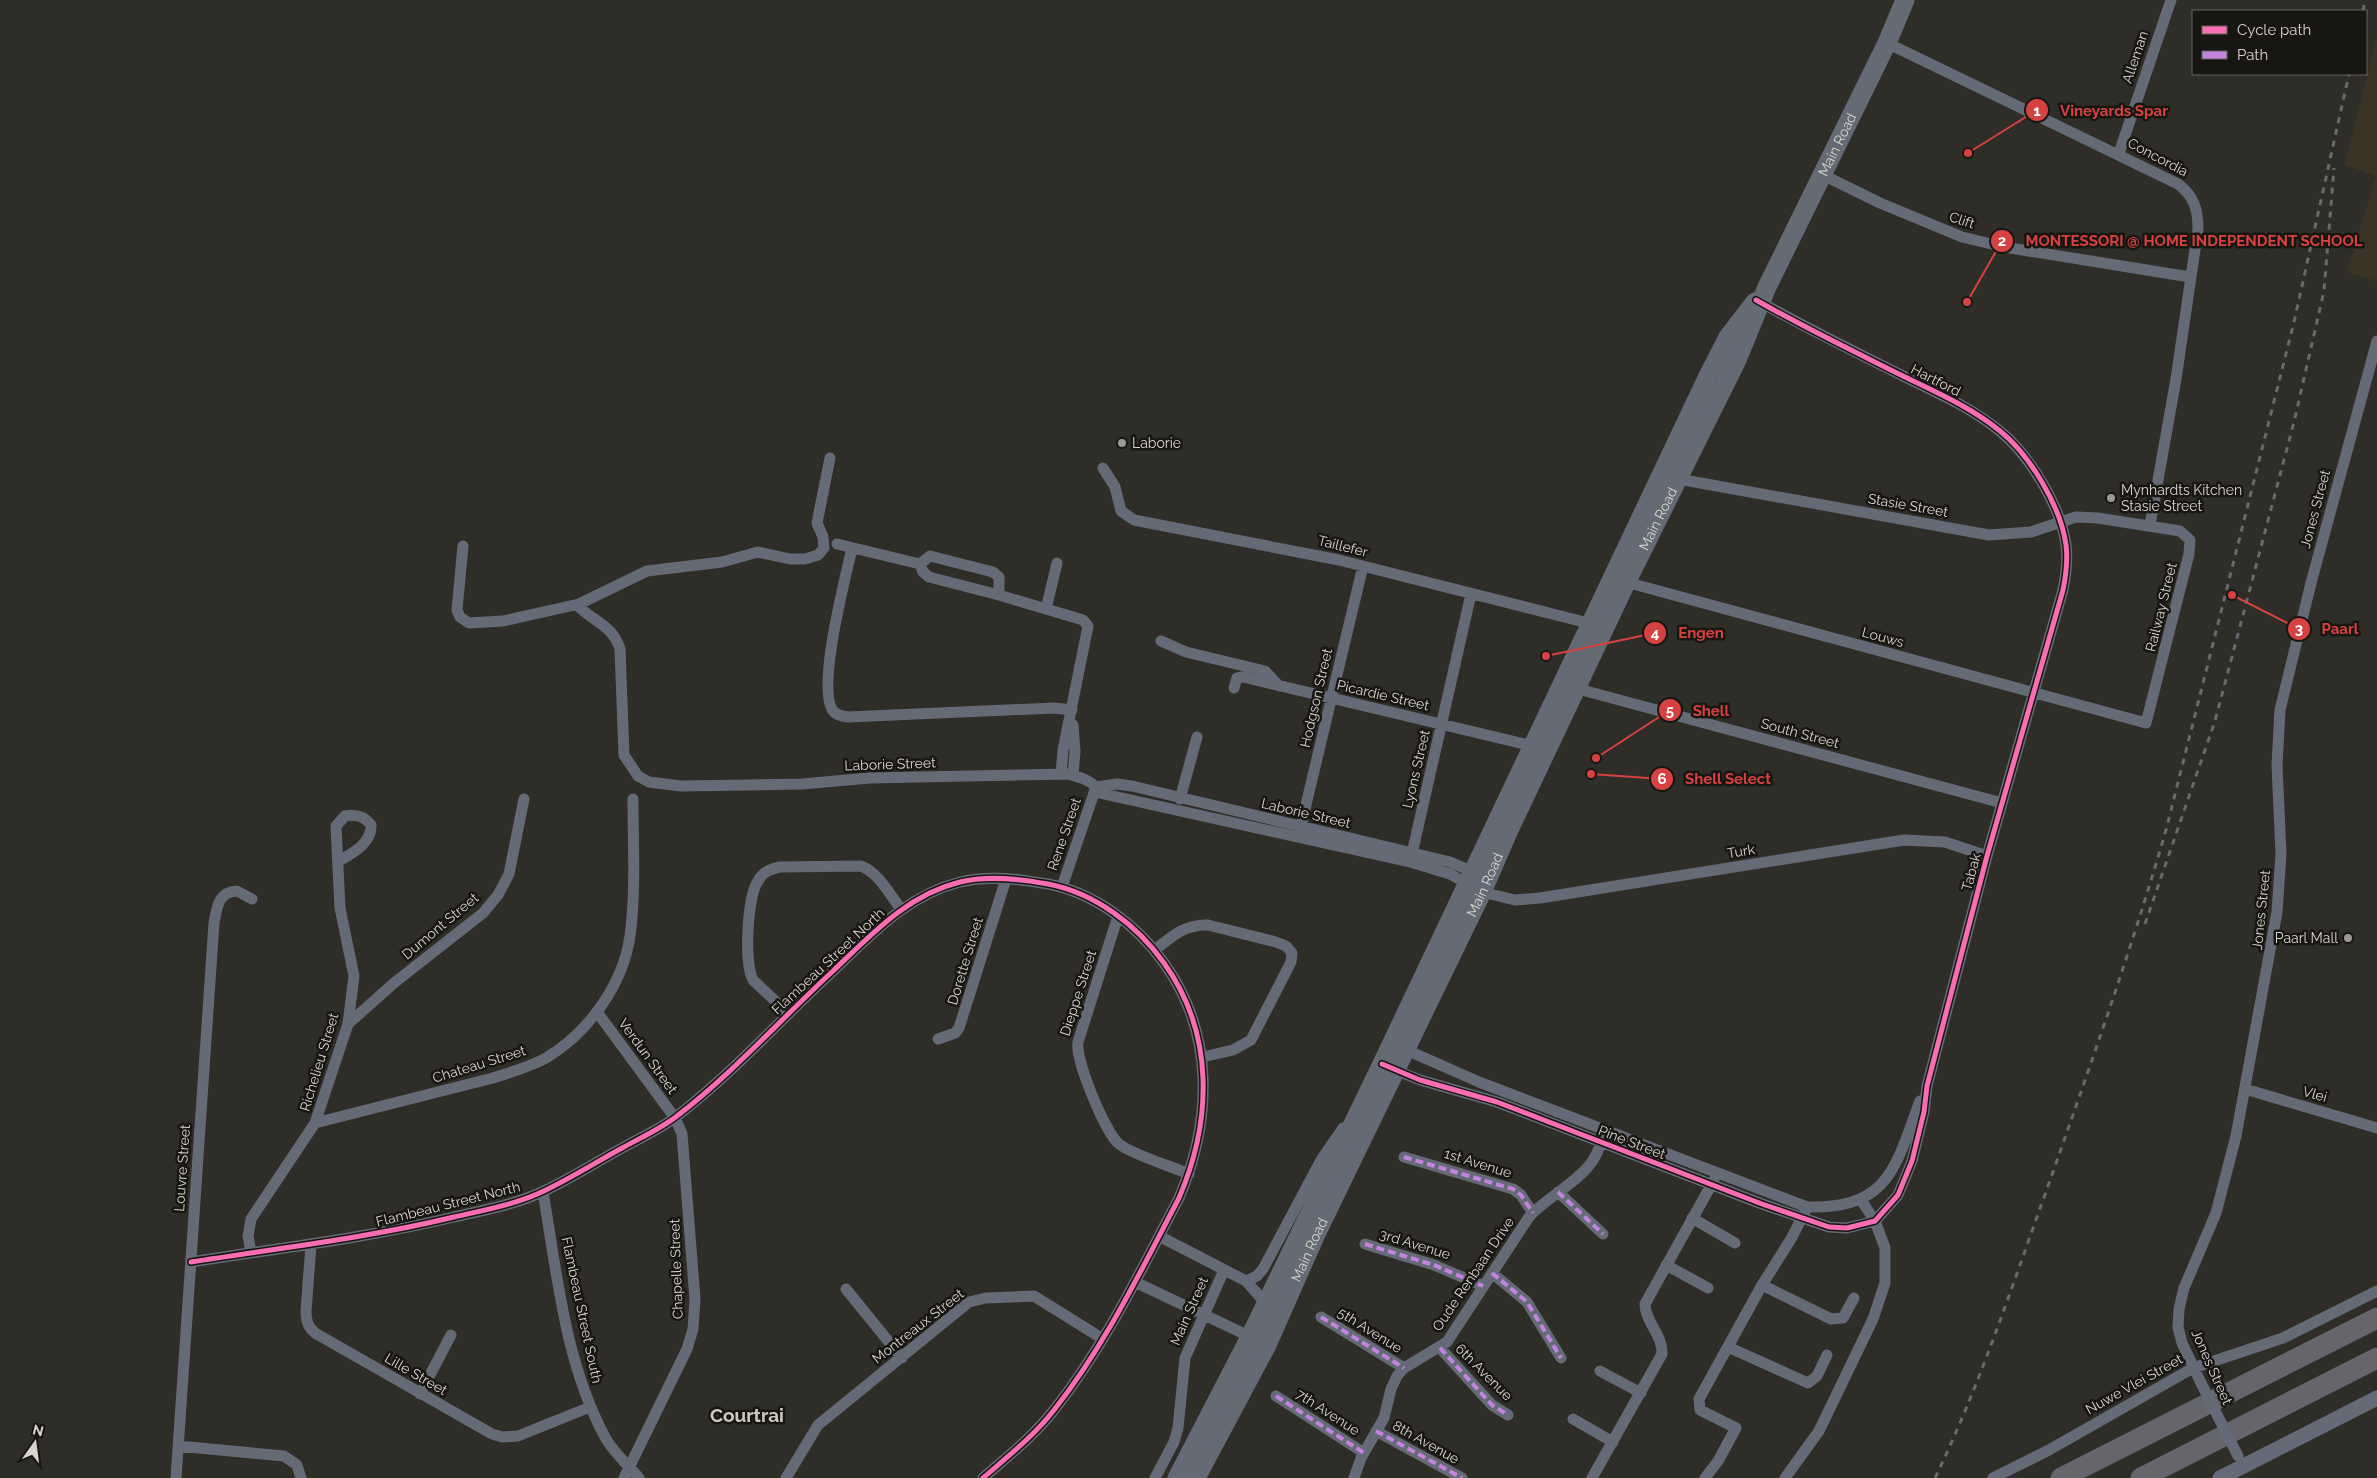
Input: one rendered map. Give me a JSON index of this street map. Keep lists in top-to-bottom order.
{
  "streets": {
    "main road": ["Main Road"],
    "street": [
      "Alleman",
      "Concordia",
      "Clift",
      "Hartford",
      "Stasie Street",
      "Jones Street",
      "Taillefer",
      "Railway Street",
      "Louws",
      "Picardie Street",
      "Hodgson Street",
      "South Street",
      "Laborie Street",
      "Lyons Street",
      "Rene Street",
      "Turk",
      "Tabak",
      "Dumont Street",
      "Flambeau Street North",
      "Dorette Street",
      "Dieppe Street",
      "Verdun Street",
      "Richelieu Street",
      "Chateau Street",
      "Vlei",
      "Pine Street",
      "1st Avenue",
      "Louvre Street",
      "3rd Avenue",
      "Chapelle Street",
      "Oude Renbaan Drive",
      "Flambeau Street South",
      "Main Street",
      "Montreaux Street",
      "5th Avenue",
      "6th Avenue",
      "Lille Street",
      "Nuwe Vlei Street",
      "7th Avenue",
      "8th Avenue"
    ]
  },
  "crossings": [
    ["Alleman", "Concordia"],
    ["Main Road", "Concordia"],
    ["Main Road", "Clift"],
    ["Main Road", "Hartford"],
    ["Main Road", "Stasie Street"],
    ["Main Road", "Taillefer"],
    ["Main Road", "Louws"],
    ["Main Road", "Picardie Street"],
    ["Main Road", "South Street"],
    ["Main Road", "Laborie Street"],
    ["Main Road", "Turk"],
    ["Main Road", "Pine Street"],
    ["Concordia", "Clift"],
    ["Concordia", "Stasie Street"],
    ["Concordia", "Railway Street"],
    ["Hartford", "Stasie Street"],
    ["Hartford", "Tabak"],
    ["Stasie Street", "Railway Street"],
    ["Stasie Street", "Tabak"],
    ["Jones Street", "Vlei"],
    ["Jones Street", "Nuwe Vlei Street"],
    ["Taillefer", "Hodgson Street"],
    ["Taillefer", "Lyons Street"],
    ["Railway Street", "Louws"],
    ["Louws", "Tabak"],
    ["Picardie Street", "Hodgson Street"],
    ["Picardie Street", "Lyons Street"],
    ["Hodgson Street", "Laborie Street"],
    ["South Street", "Tabak"],
    ["Laborie Street", "Lyons Street"],
    ["Laborie Street", "Rene Street"],
    ["Laborie Street", "Turk"],
    ["Rene Street", "Flambeau Street North"],
    ["Turk", "Tabak"],
    ["Tabak", "Pine Street"],
    ["Dumont Street", "Richelieu Street"],
    ["Flambeau Street North", "Dorette Street"],
    ["Flambeau Street North", "Dieppe Street"],
    ["Flambeau Street North", "Verdun Street"],
    ["Flambeau Street North", "Richelieu Street"],
    ["Flambeau Street North", "Louvre Street"],
    ["Flambeau Street North", "Chapelle Street"],
    ["Flambeau Street North", "Flambeau Street South"],
    ["Flambeau Street North", "Lille Street"],
    ["Verdun Street", "Chateau Street"],
    ["Verdun Street", "Chapelle Street"],
    ["Richelieu Street", "Chateau Street"],
    ["Pine Street", "Oude Renbaan Drive"],
    ["1st Avenue", "Oude Renbaan Drive"],
    ["3rd Avenue", "Oude Renbaan Drive"],
    ["Chapelle Street", "Flambeau Street South"],
    ["Oude Renbaan Drive", "5th Avenue"],
    ["Oude Renbaan Drive", "6th Avenue"],
    ["Flambeau Street South", "Lille Street"]
  ],
  "districts": ["Courtrai"],
  "places": [
    "Vineyards Spar",
    "MONTESSORI @ HOME INDEPENDENT SCHOOL",
    "Laborie",
    "Mynhardts Kitchen Stasie Street",
    "Paarl",
    "Engen",
    "Shell",
    "Shell Select",
    "Paarl Mall"
  ],
  "legend": ["Cycle path", "Path"],
  "north": "top"
}
